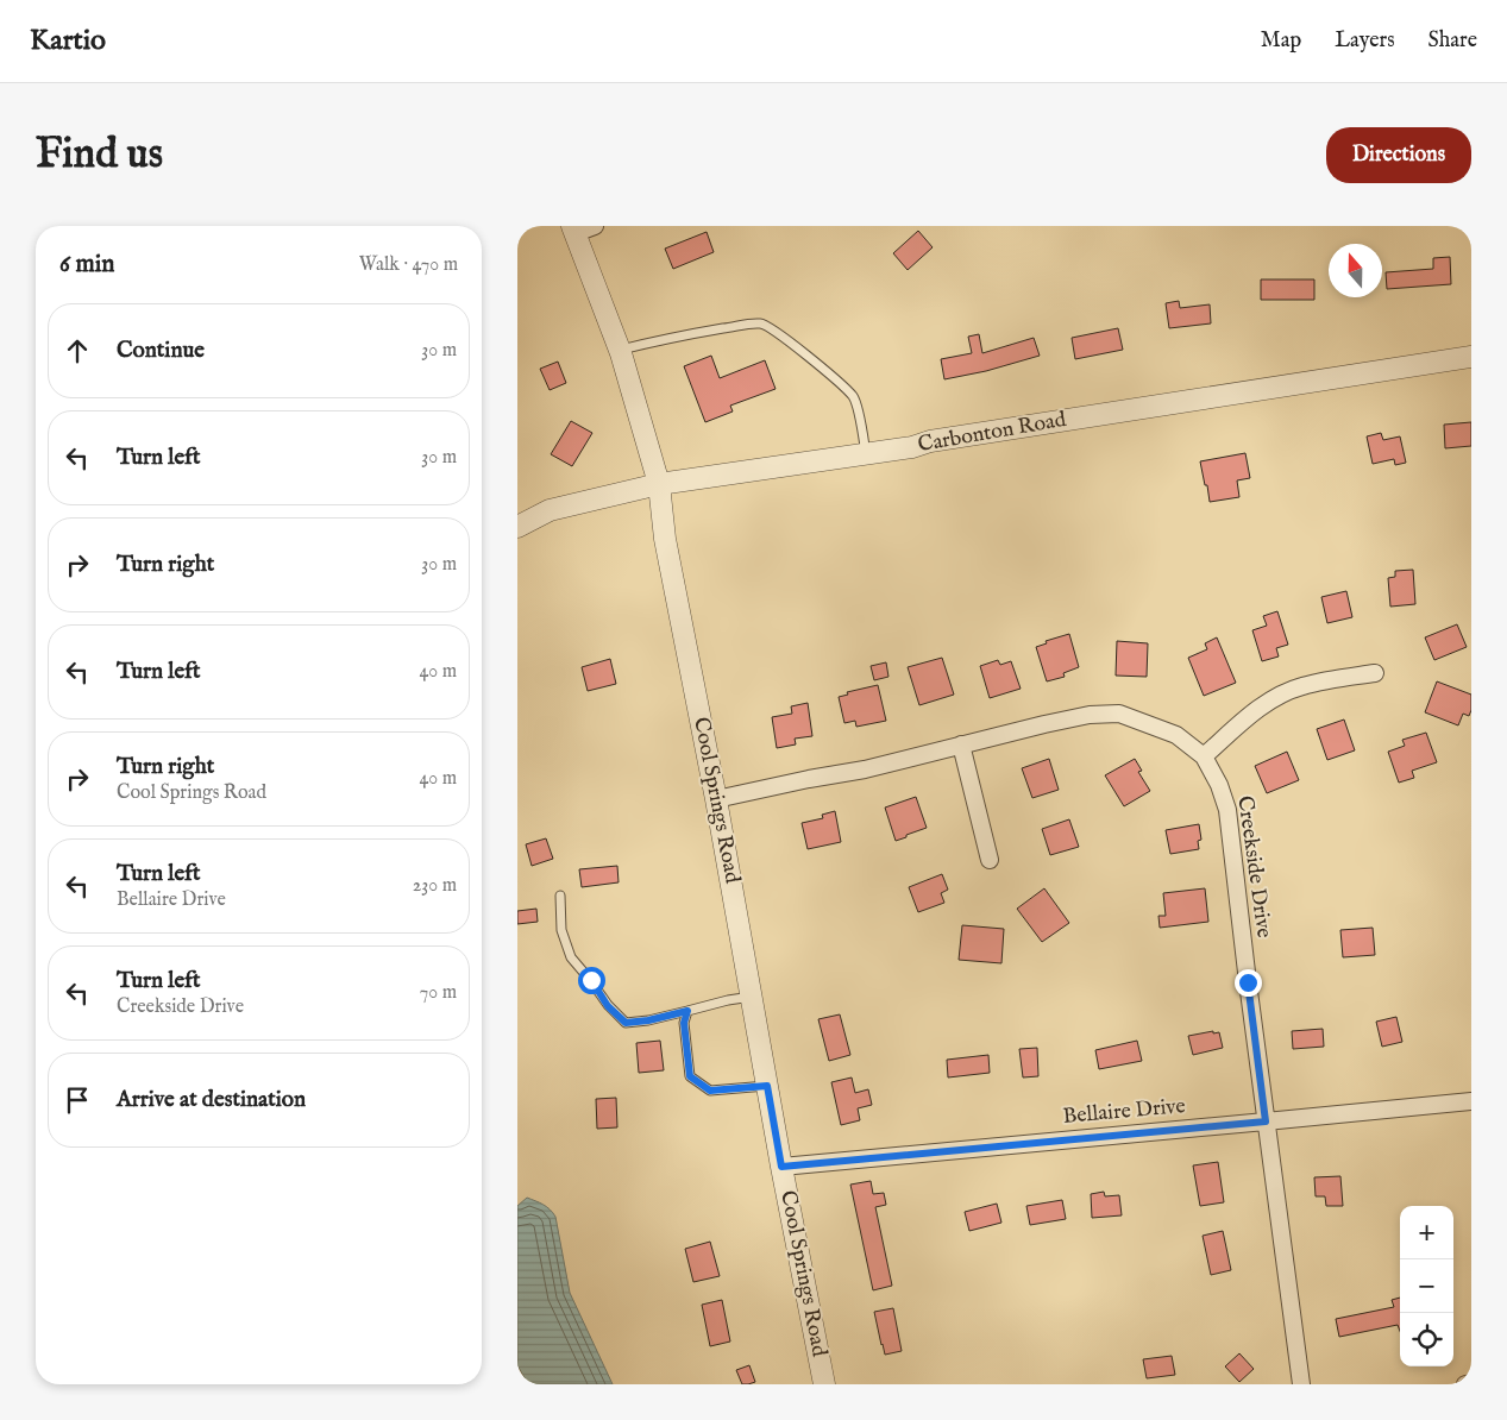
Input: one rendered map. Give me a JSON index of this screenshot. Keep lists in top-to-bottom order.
{
  "streets": {
    "street": [
      "Carbonton Road",
      "Cool Springs Road",
      "Creekside Drive",
      "Bellaire Drive"
    ]
  },
  "crossings": [
    ["Carbonton Road", "Cool Springs Road"],
    ["Cool Springs Road", "Creekside Drive"],
    ["Cool Springs Road", "Bellaire Drive"],
    ["Creekside Drive", "Bellaire Drive"]
  ],
  "north": "top",
  "page": {
    "header": "Kartio",
    "nav": ["Map", "Layers", "Share"],
    "buttons": "Directions",
    "title": "Find us",
    "heading": ["6 min", "Walk · 470 m"],
    "list": [
      ["Continue", "30 m"],
      ["Turn left", "30 m"],
      ["Turn right", "30 m"],
      ["Turn left", "40 m"],
      ["Turn right", "Cool Springs Road", "40 m"],
      ["Turn left", "Bellaire Drive", "230 m"],
      ["Turn left", "Creekside Drive", "70 m"],
      "Arrive at destination"
    ],
    "map_buttons": ["+", "−"]
  }
}
